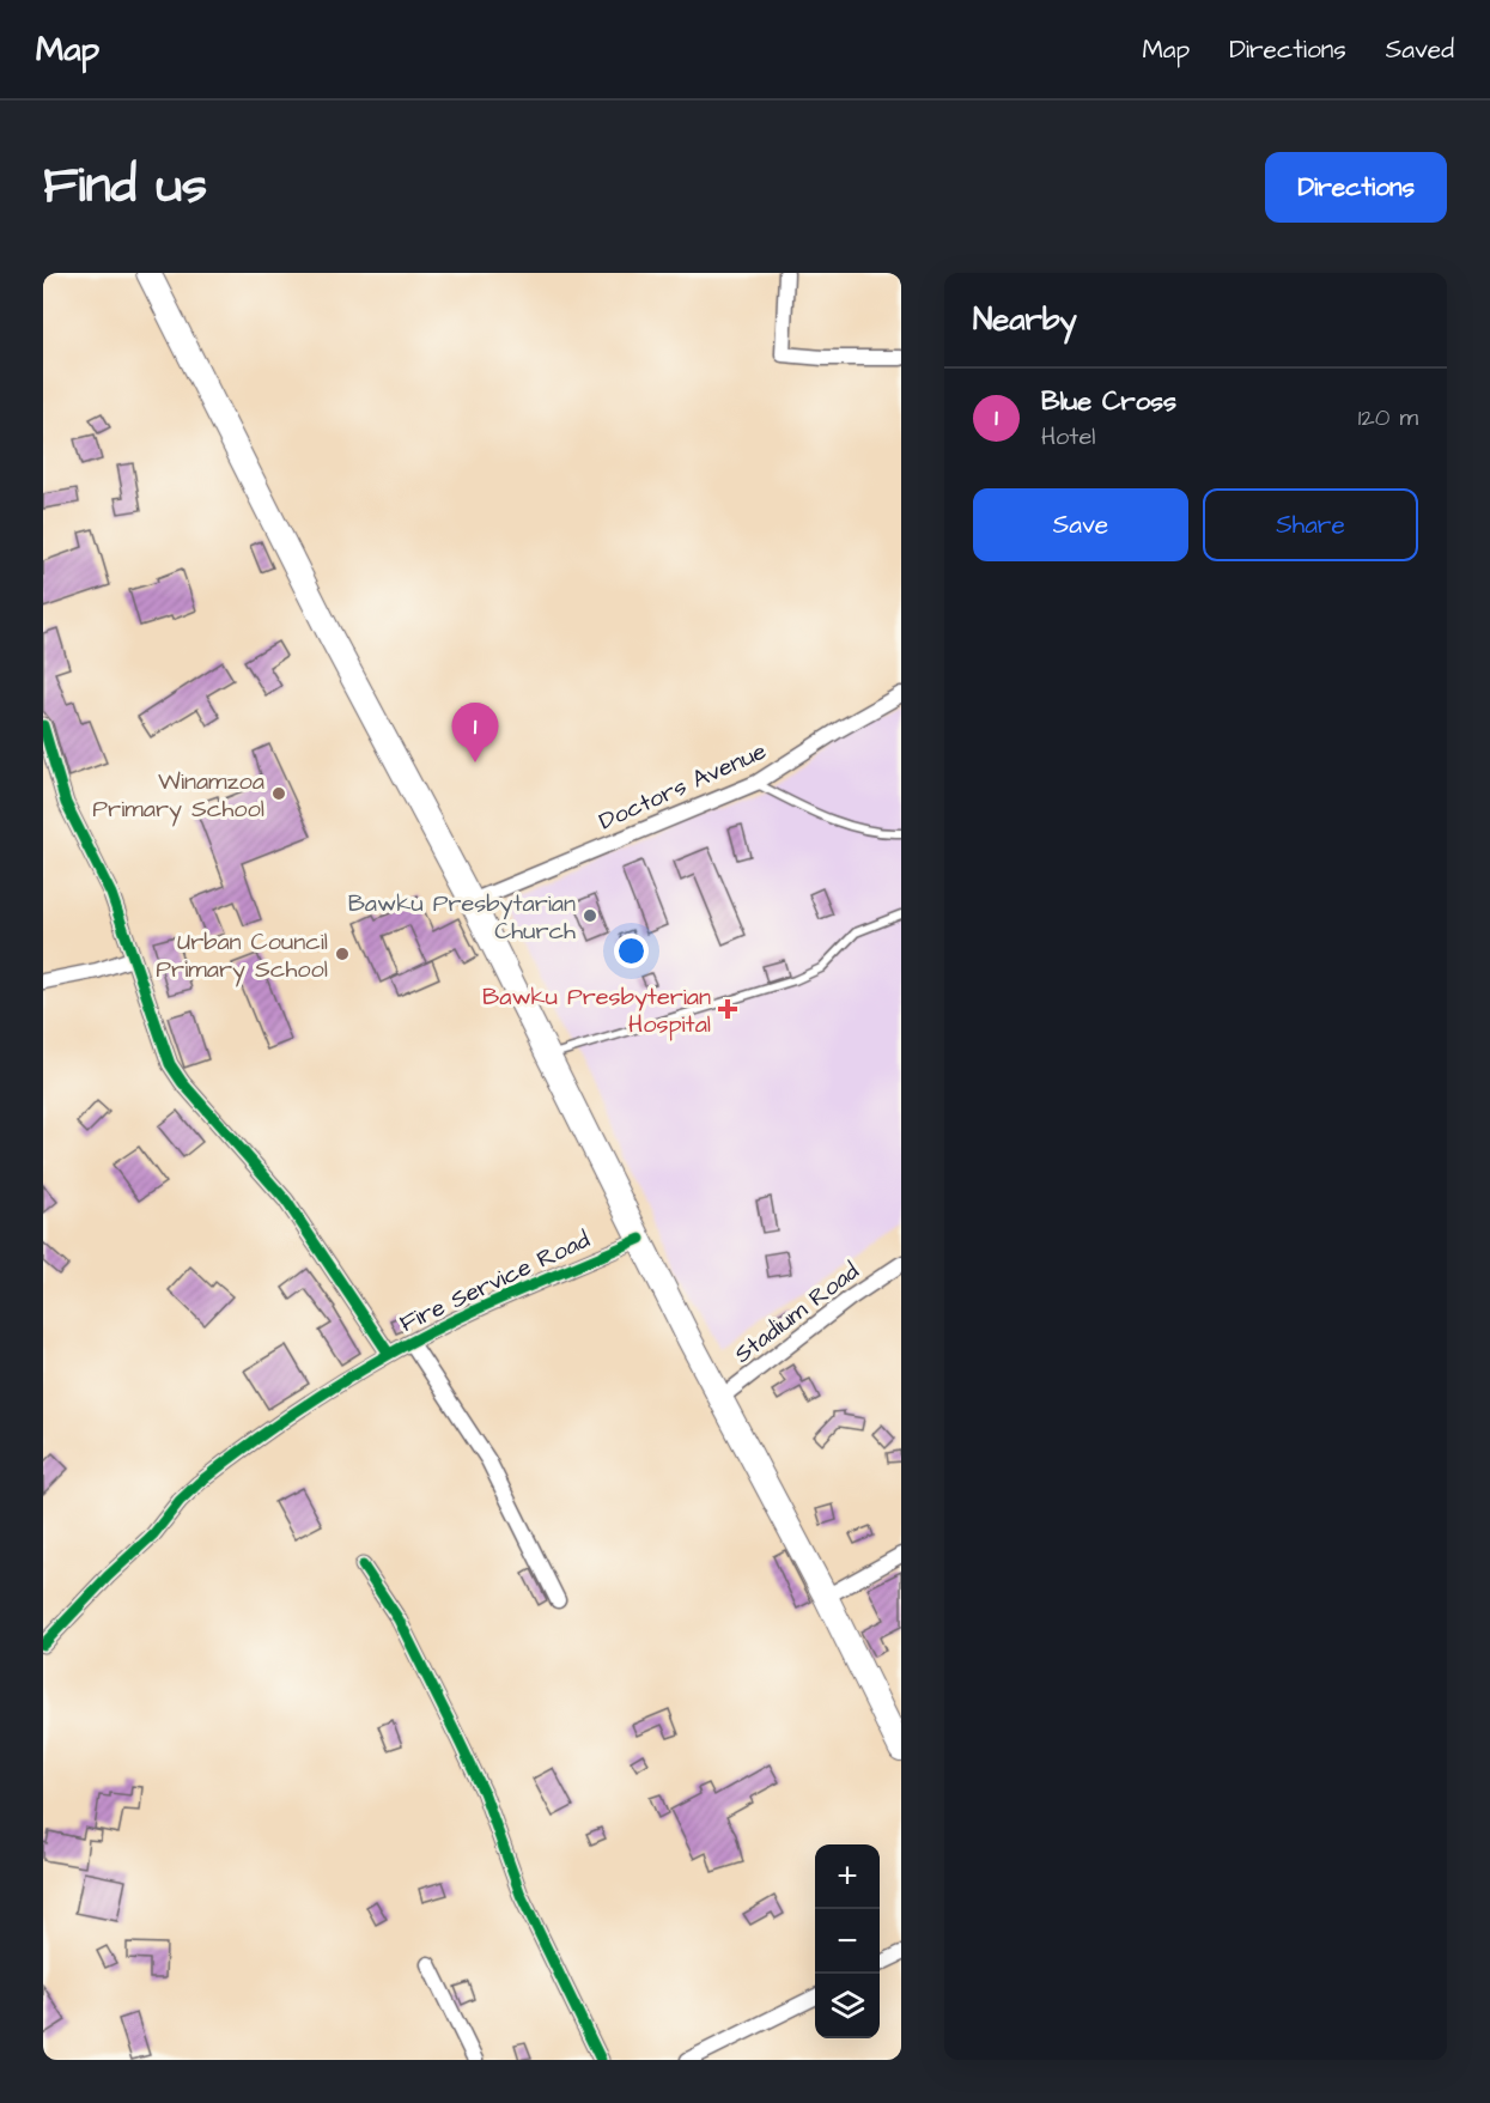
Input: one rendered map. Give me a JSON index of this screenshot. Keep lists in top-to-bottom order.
{
  "streets": {
    "street": ["Doctors Avenue", "Fire Service Road", "Stadium Road"]
  },
  "places": {
    "other": ["Winamzoa Primary School", "Bawku Presbytarian Church", "Urban Council Primary School"],
    "health": ["Bawku Presbyterian Hospital"]
  },
  "page": {
    "header": "Map",
    "nav": ["Map", "Directions", "Saved"],
    "title": "Find us",
    "buttons": [
      "Directions",
      ["Save", "Share"]
    ],
    "heading": "Nearby",
    "list": [
      {
        "mark": "1",
        "name": "Blue Cross",
        "note": "Hotel",
        "value": "120 m"
      }
    ],
    "pins": "1",
    "map_buttons": ["+", "−"]
  }
}
